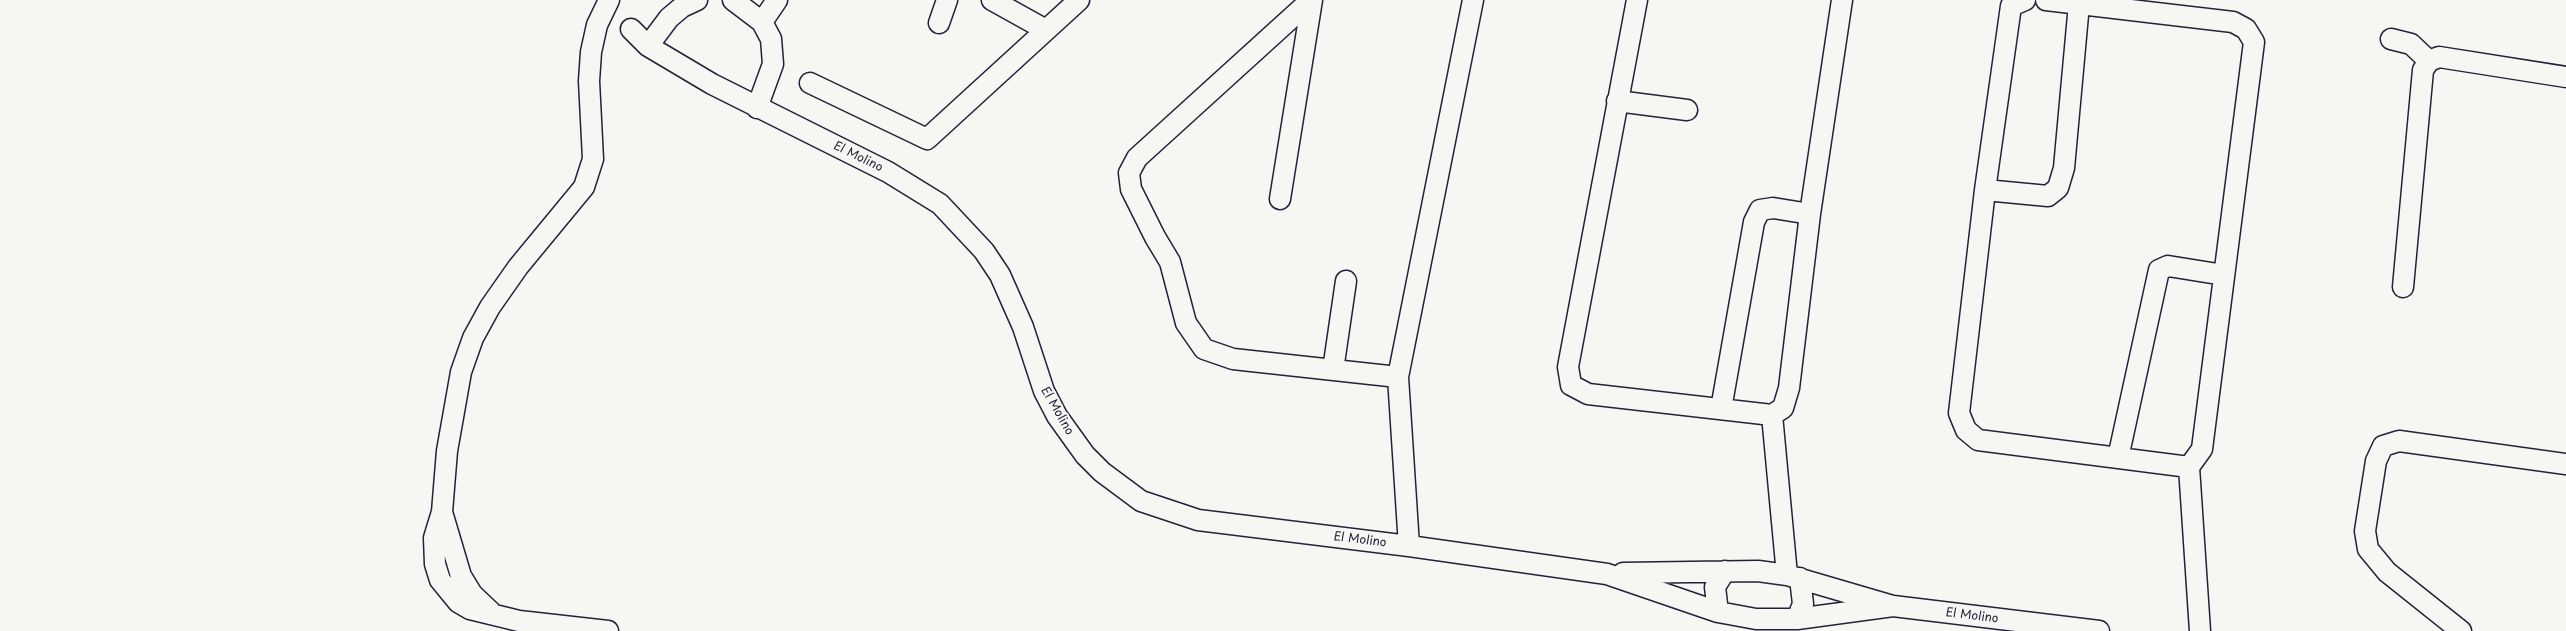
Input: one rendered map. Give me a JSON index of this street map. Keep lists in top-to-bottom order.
{
  "streets": {
    "street": ["El Molino"]
  }
}
